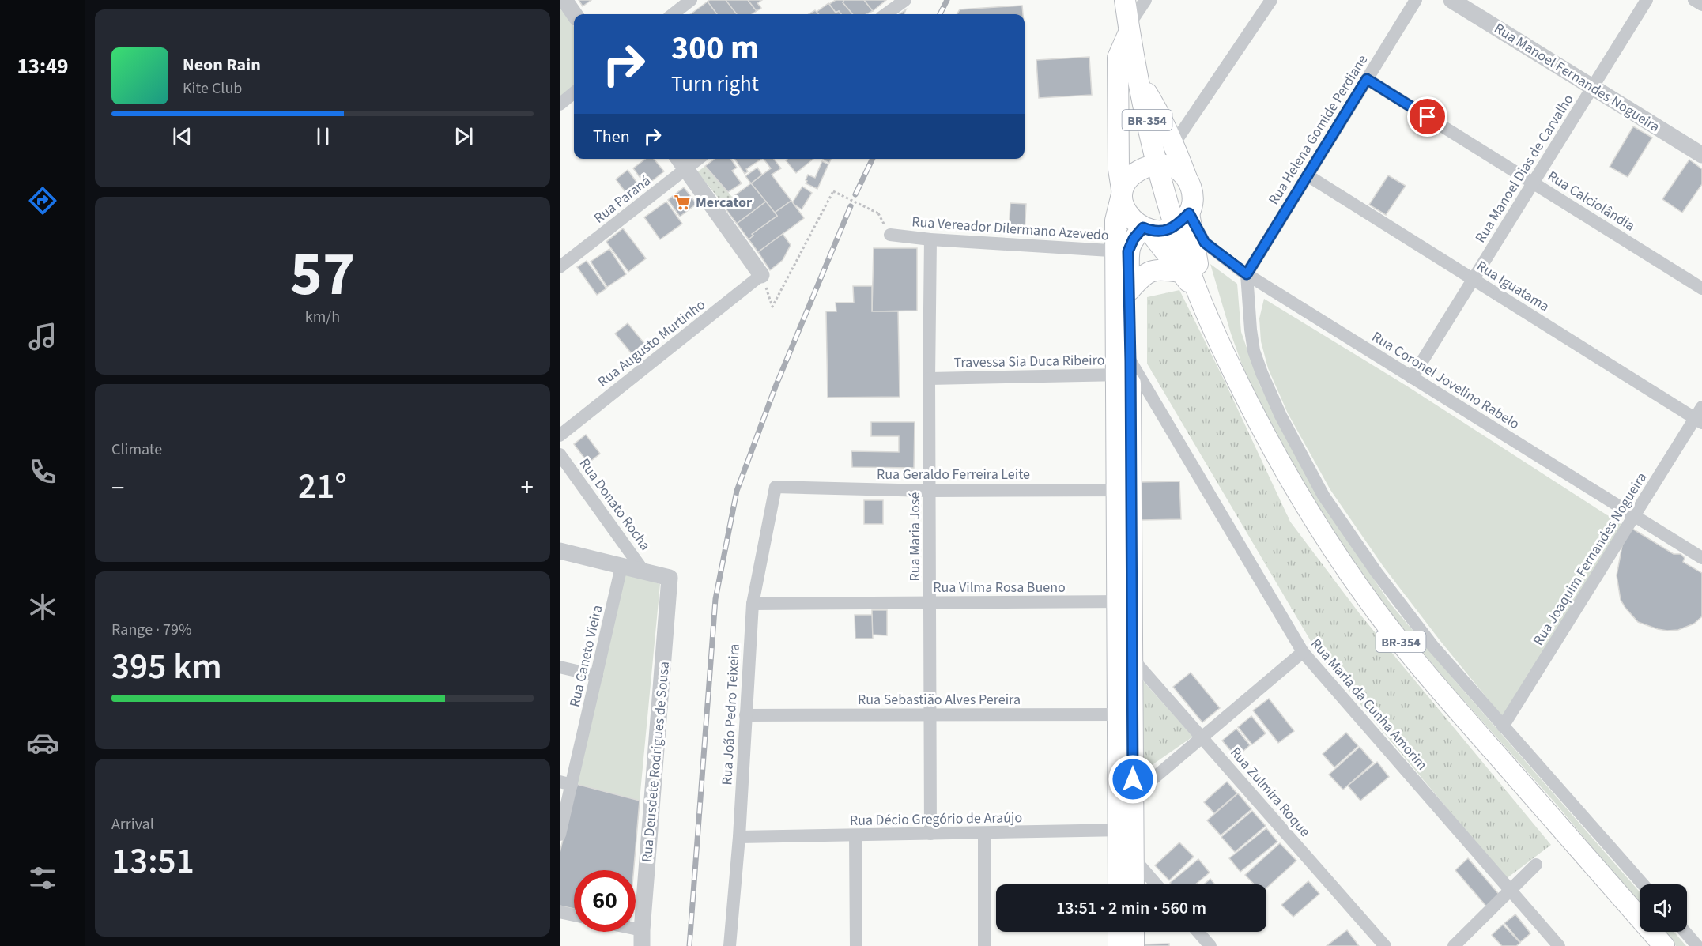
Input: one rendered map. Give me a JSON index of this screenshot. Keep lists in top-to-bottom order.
{
  "streets": {
    "main road": ["BR-354"],
    "street": [
      "Rua Manoel Fernandes Nogueira",
      "Rua Helena Gomide Perdiane",
      "Rua Manoel Dias de Carvalho",
      "Rua Paraná",
      "Rua Calciolândia",
      "Rua Vereador Dilermano Azevedo",
      "Rua Iguatama",
      "Rua Augusto Murtinho",
      "Travessa Sia Duca Ribeiro",
      "Rua Coronel Jovelino Rabelo",
      "Rua Geraldo Ferreira Leite",
      "Rua Donato Rocha",
      "Rua Maria José",
      "Rua Joaquim Fernandes Nogueira",
      "Rua Vilma Rosa Bueno",
      "Rua Caneto Vieira",
      "Rua Sebastião Alves Pereira",
      "Rua Maria da Cunha Amorim",
      "Rua João Pedro Teixeira",
      "Rua Deusdete Rodrigues de Sousa",
      "Rua Zulmira Roque",
      "Rua Décio Gregório de Araújo"
    ]
  },
  "crossings": [
    ["Rua Manoel Fernandes Nogueira", "Rua Manoel Dias de Carvalho"],
    ["BR-354", "Rua Coronel Jovelino Rabelo"],
    ["Rua Helena Gomide Perdiane", "Rua Calciolândia"],
    ["Rua Helena Gomide Perdiane", "Rua Iguatama"],
    ["Rua Helena Gomide Perdiane", "Rua Coronel Jovelino Rabelo"],
    ["Rua Manoel Dias de Carvalho", "Rua Calciolândia"],
    ["Rua Manoel Dias de Carvalho", "Rua Iguatama"],
    ["Rua Manoel Dias de Carvalho", "Rua Coronel Jovelino Rabelo"],
    ["Rua Vereador Dilermano Azevedo", "Rua Maria José"],
    ["Rua Iguatama", "Rua Joaquim Fernandes Nogueira"],
    ["Travessa Sia Duca Ribeiro", "Rua Maria José"],
    ["Travessa Sia Duca Ribeiro", "Rua Maria da Cunha Amorim"],
    ["Rua Coronel Jovelino Rabelo", "Rua Joaquim Fernandes Nogueira"],
    ["Rua Geraldo Ferreira Leite", "Rua Maria José"],
    ["Rua Geraldo Ferreira Leite", "Rua João Pedro Teixeira"],
    ["Rua Donato Rocha", "Rua Deusdete Rodrigues de Sousa"],
    ["Rua Maria José", "Rua Vilma Rosa Bueno"],
    ["Rua Maria José", "Rua Sebastião Alves Pereira"],
    ["Rua Maria José", "Rua Décio Gregório de Araújo"],
    ["Rua Vilma Rosa Bueno", "Rua João Pedro Teixeira"],
    ["Rua Sebastião Alves Pereira", "Rua João Pedro Teixeira"],
    ["Rua João Pedro Teixeira", "Rua Décio Gregório de Araújo"]
  ],
  "places": {
    "supermarket": ["Mercator"]
  },
  "page": {
    "tabs": "13:49",
    "turn": ["300 m", "Turn right"],
    "song": ["Neon Rain", "Kite Club"],
    "then": "Then",
    "tile": [
      ["57", "km/h"],
      "Climate",
      ["Range · 79%", "395 km"],
      ["Arrival", "13:51"]
    ],
    "heat": ["−", "21°", "+"],
    "limit": "60",
    "trip": "13:51 · 2 min · 560 m"
  }
}
